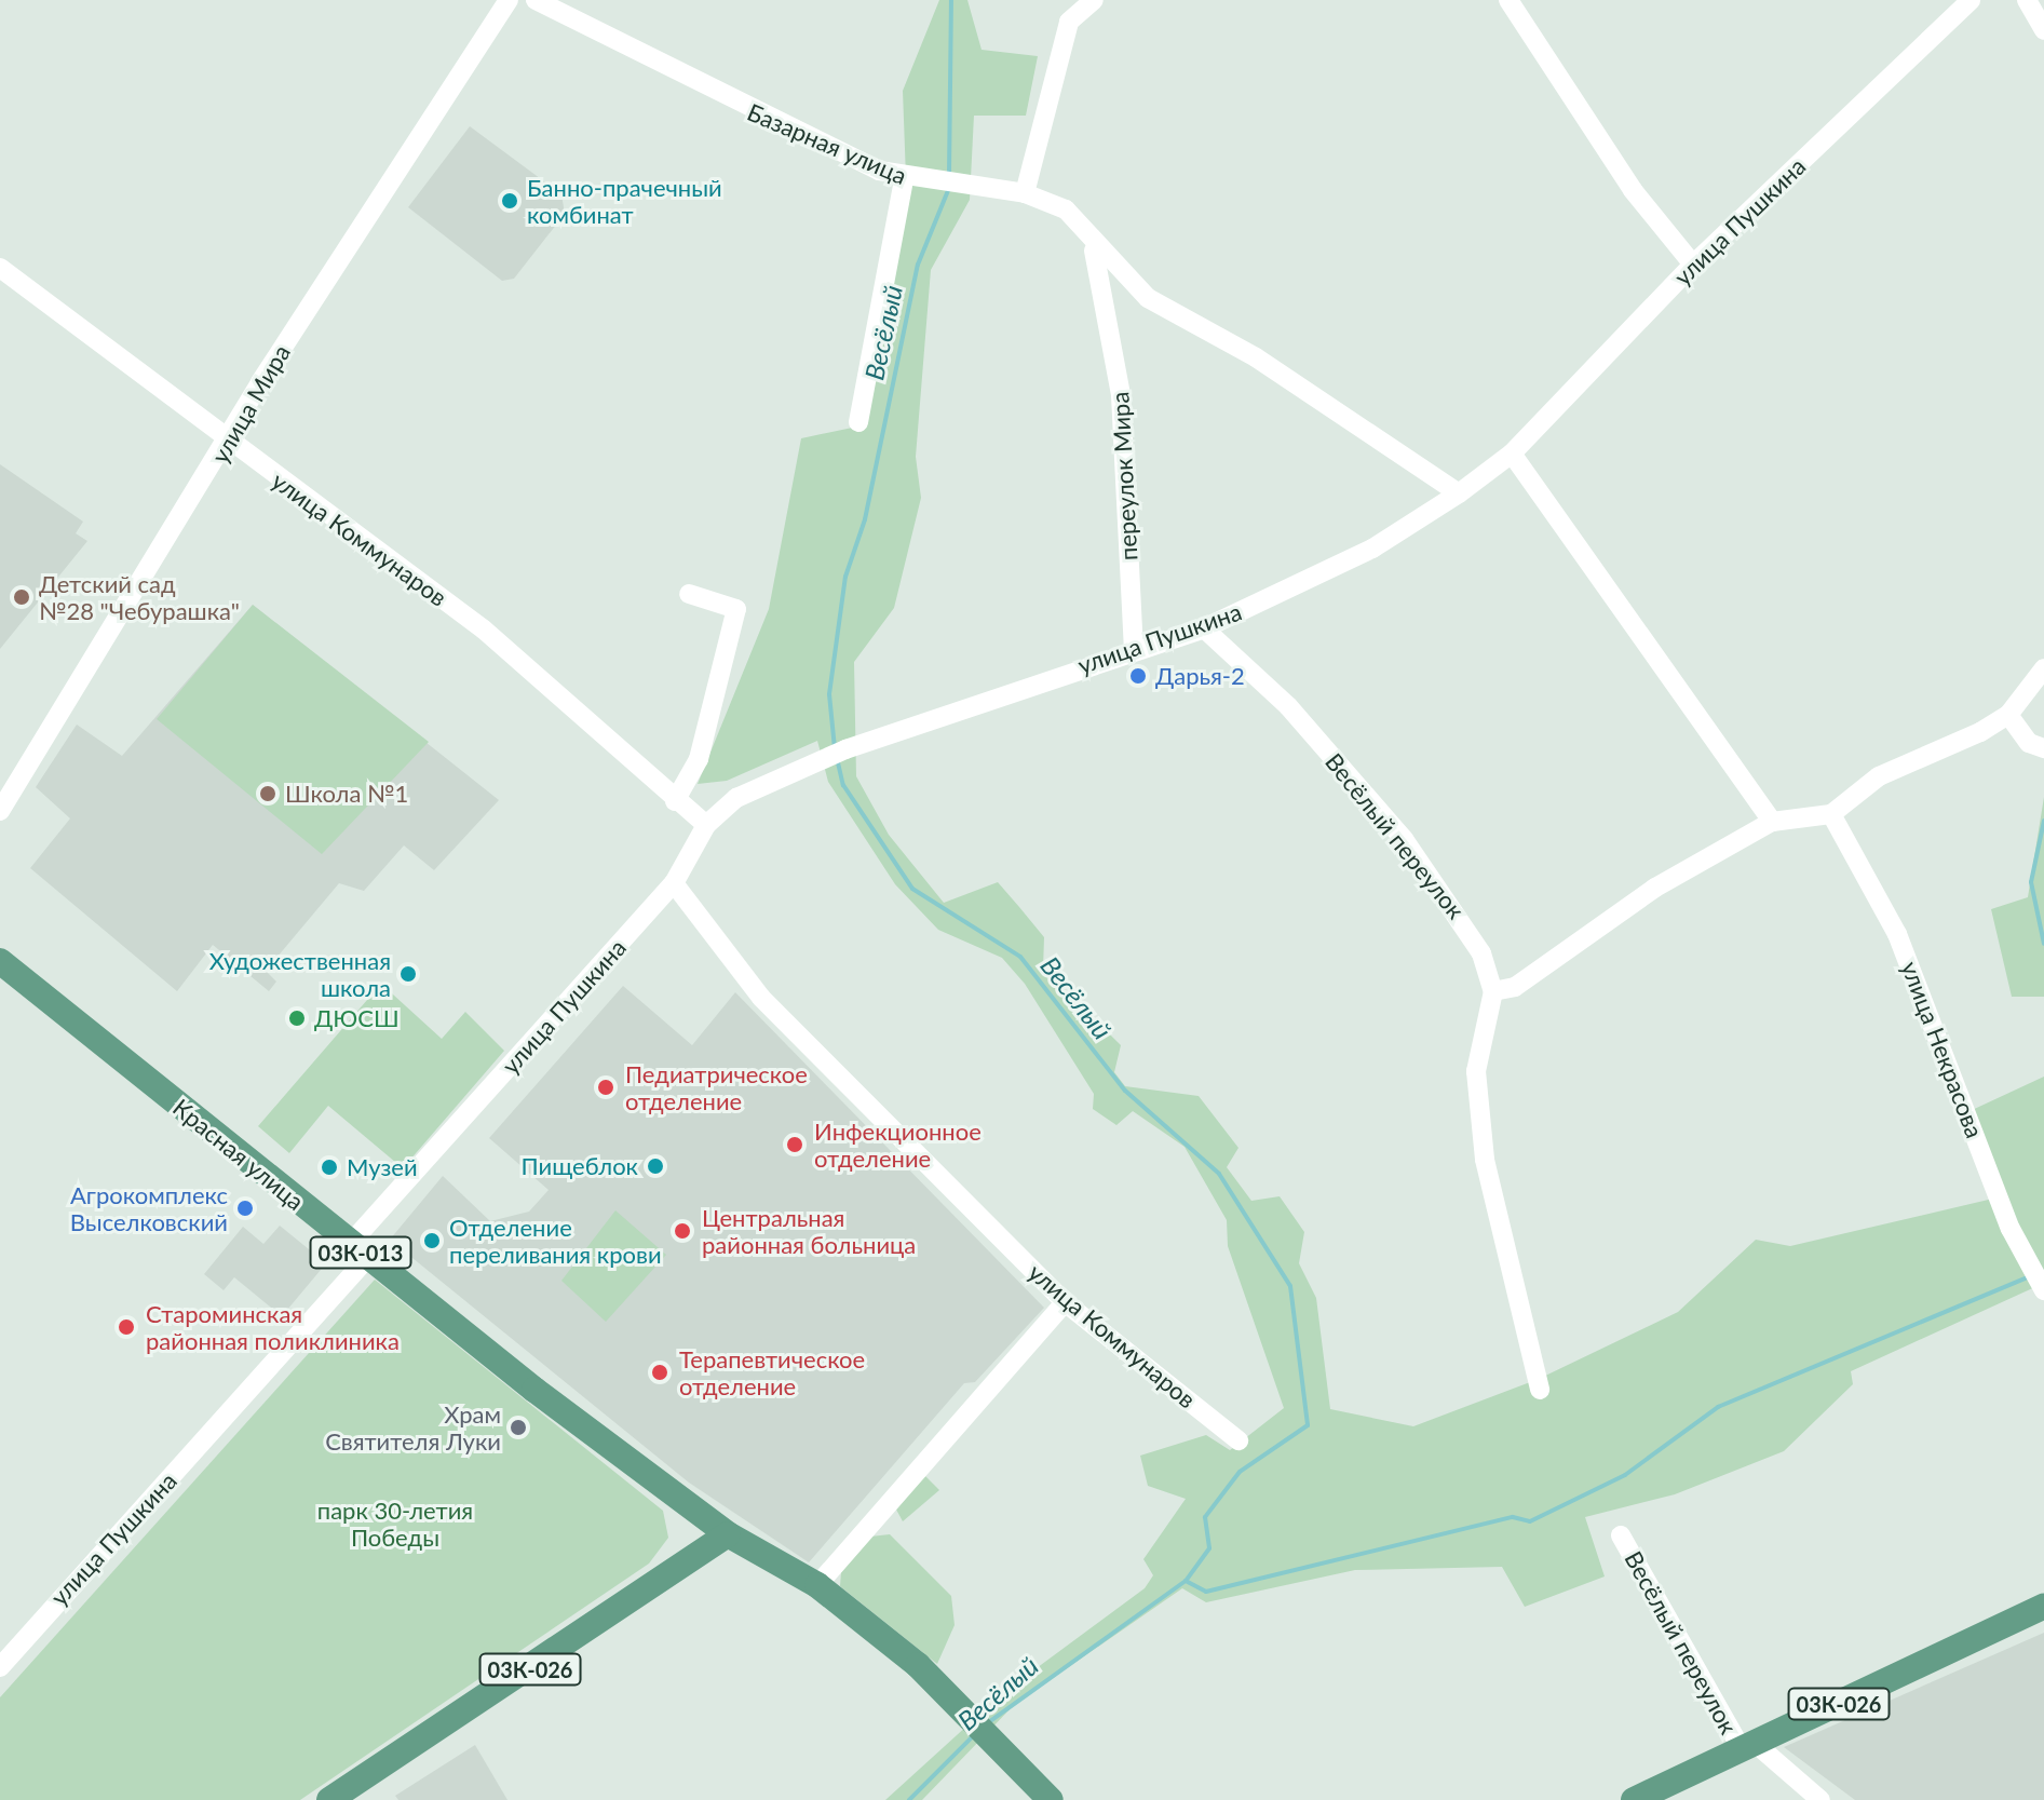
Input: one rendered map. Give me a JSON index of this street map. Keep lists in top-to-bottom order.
{
  "streets": {
    "main road": ["Красная улица", "03К-013", "03К-026"],
    "street": [
      "Базарная улица",
      "улица Пушкина",
      "улица Мира",
      "переулок Мира",
      "улица Коммунаров",
      "Весёлый переулок",
      "улица Некрасова"
    ]
  },
  "crossings": [
    ["Базарная улица", "улица Пушкина"],
    ["Базарная улица", "переулок Мира"],
    ["улица Пушкина", "переулок Мира"],
    ["улица Пушкина", "улица Коммунаров"],
    ["улица Пушкина", "Весёлый переулок"],
    ["улица Пушкина", "Красная улица"],
    ["улица Мира", "улица Коммунаров"],
    ["Весёлый переулок", "03К-026"],
    ["Красная улица", "03К-026"]
  ],
  "water": ["Весёлый"],
  "parks": ["парк 30-летия Победы"],
  "places": [
    "Банно-прачечный комбинат",
    "Детский сад №28 \"Чебурашка\"",
    "Дарья-2",
    "Школа №1",
    "Художественная школа",
    "ДЮСШ",
    "Педиатрическое отделение",
    "Инфекционное отделение",
    "Пищеблок",
    "Музей",
    "Агрокомплекс Выселковский",
    "Центральная районная больница",
    "Отделение переливания крови",
    "Староминская районная поликлиника",
    "Терапевтическое отделение",
    "Храм Святителя Луки"
  ]
}
